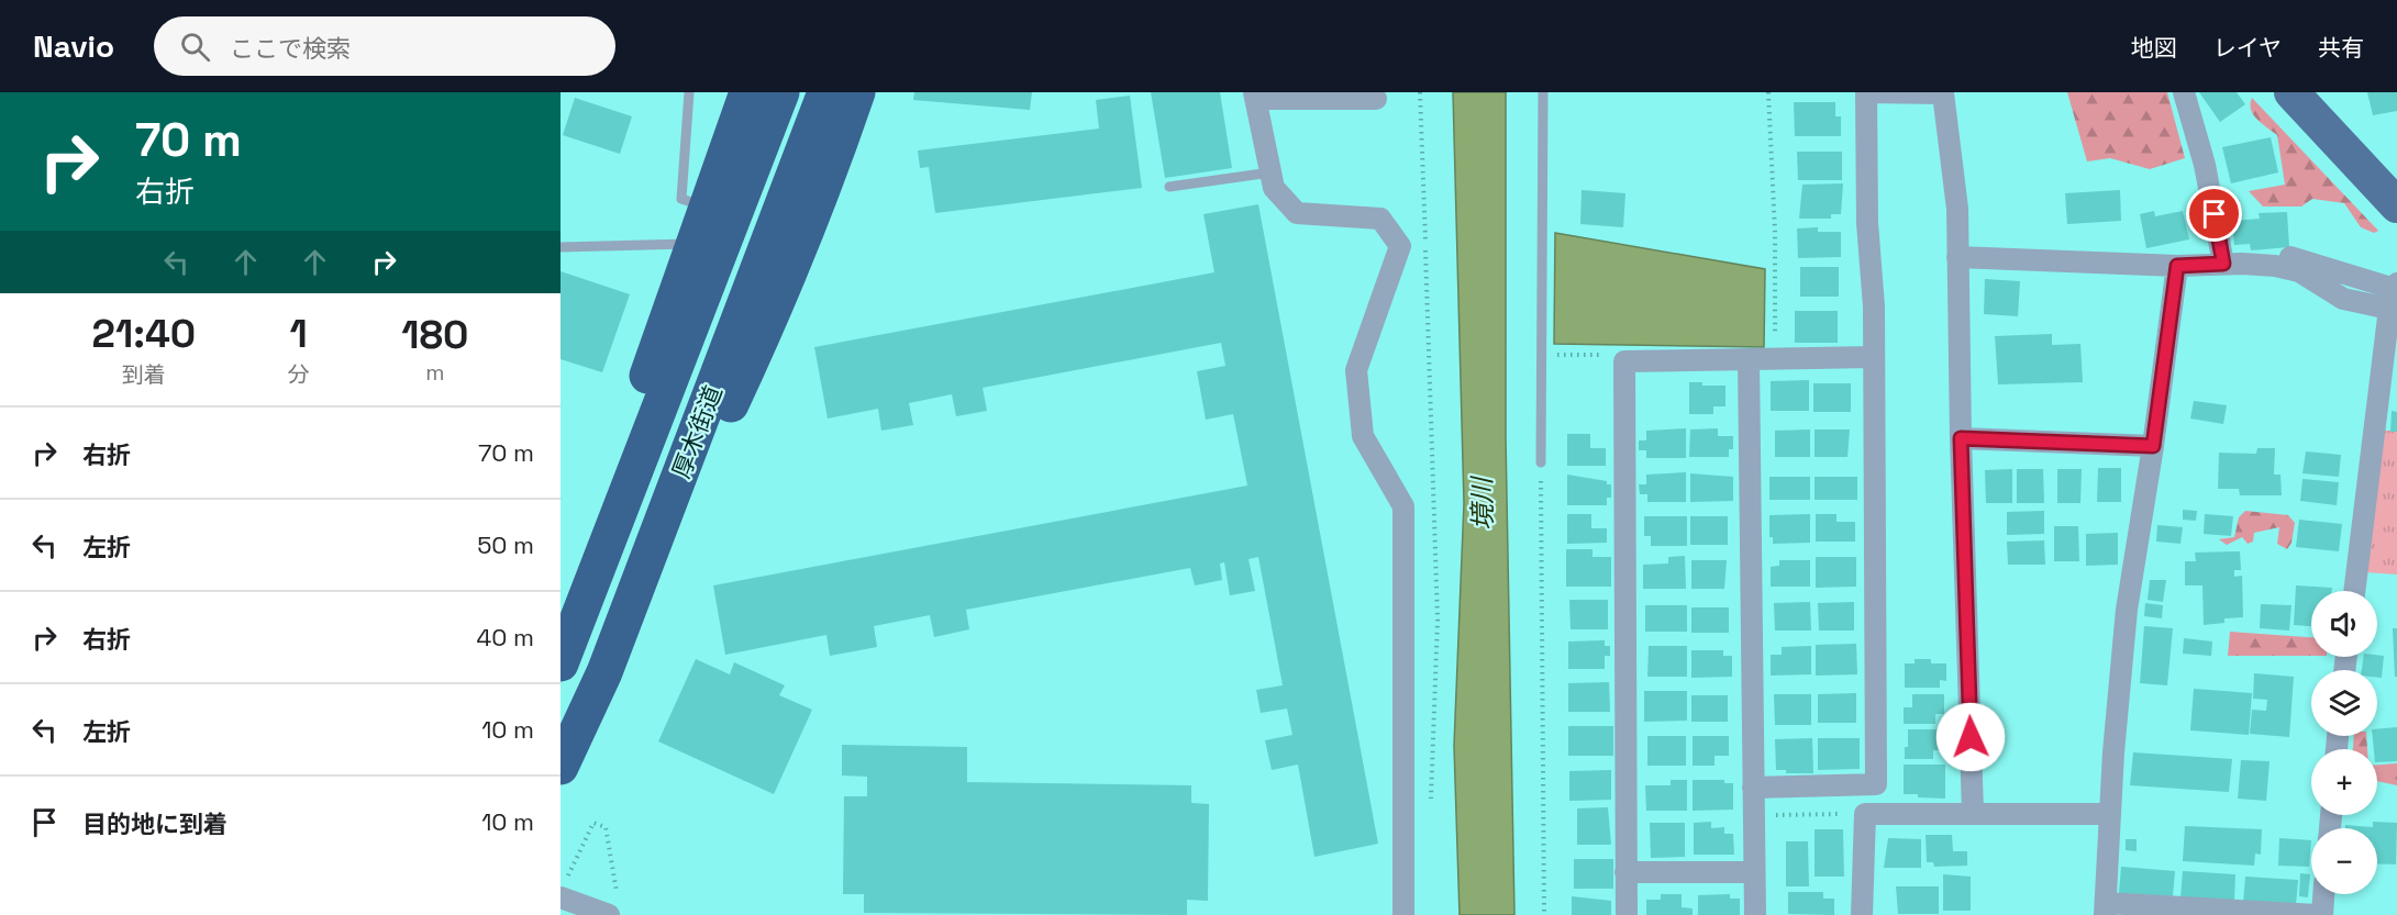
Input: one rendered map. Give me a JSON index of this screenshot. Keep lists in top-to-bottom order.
{
  "streets": {
    "highway": ["厚木街道"]
  },
  "water": ["境川"],
  "page": {
    "header": "Navio",
    "search": "ここで検索",
    "nav": ["地図", "レイヤ", "共有"],
    "turn": ["70 m", "右折"],
    "eta": [
      "21:40",
      "到着",
      "1",
      "分",
      "180",
      "m"
    ],
    "list": [
      {
        "name": "右折",
        "value": "70 m"
      },
      {
        "name": "左折",
        "value": "50 m"
      },
      {
        "name": "右折",
        "value": "40 m"
      },
      {
        "name": "左折",
        "value": "10 m"
      },
      {
        "name": "目的地に到着",
        "value": "10 m"
      }
    ],
    "map_buttons": ["+", "−"]
  }
}
